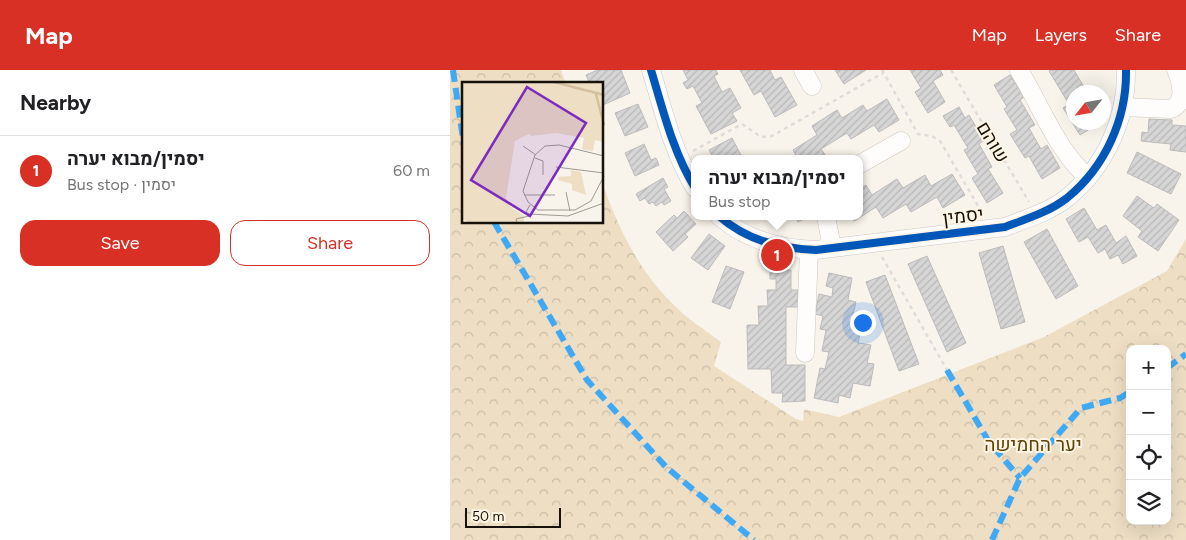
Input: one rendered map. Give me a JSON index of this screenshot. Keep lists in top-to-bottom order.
{
  "streets": {
    "street": ["יסמין"],
    "path": ["שוהם"]
  },
  "crossings": [
    ["שוהם", "יסמין"]
  ],
  "parks": ["יער החמישה"],
  "scale_bar": "50 m",
  "north": "bottom left",
  "page": {
    "header": "Map",
    "nav": ["Map", "Layers", "Share"],
    "heading": "Nearby",
    "list": [
      {
        "mark": "1",
        "name": "יסמין/מבוא יערה",
        "note": "Bus stop · יסמין",
        "value": "60 m"
      }
    ],
    "popup": ["יסמין/מבוא יערה", "Bus stop"],
    "buttons": ["Save", "Share"],
    "pins": "1",
    "map_buttons": ["+", "−"],
    "scale": "50 m"
  }
}
